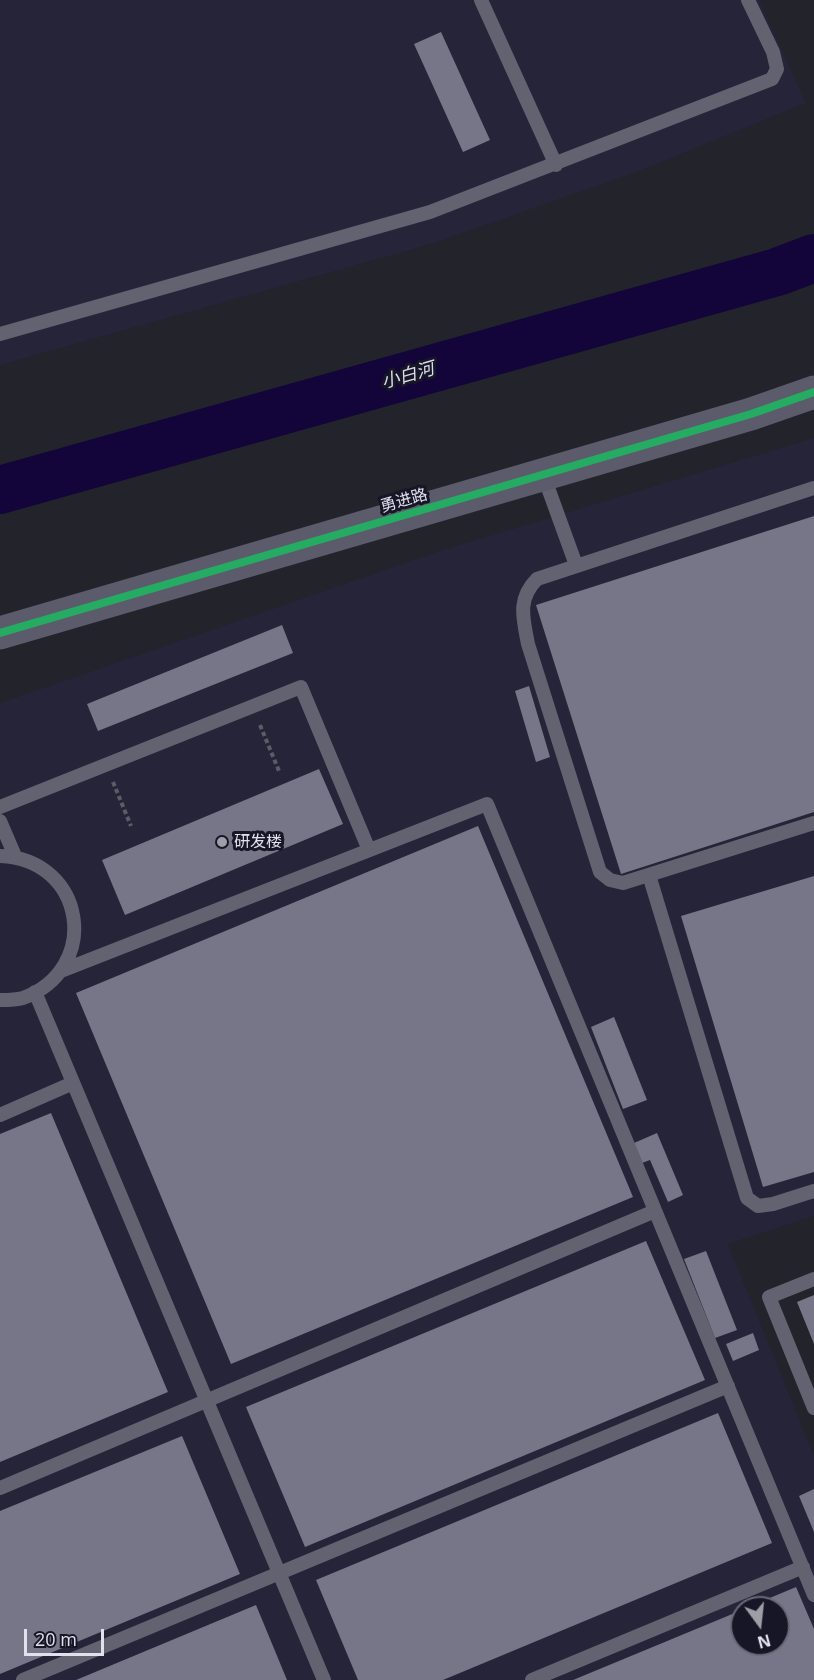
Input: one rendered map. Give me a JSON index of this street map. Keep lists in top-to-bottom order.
{
  "streets": {
    "street": ["勇进路"]
  },
  "water": ["小白河"],
  "places": ["研发楼"],
  "scale_bar": "20 m",
  "north": "bottom"
}
